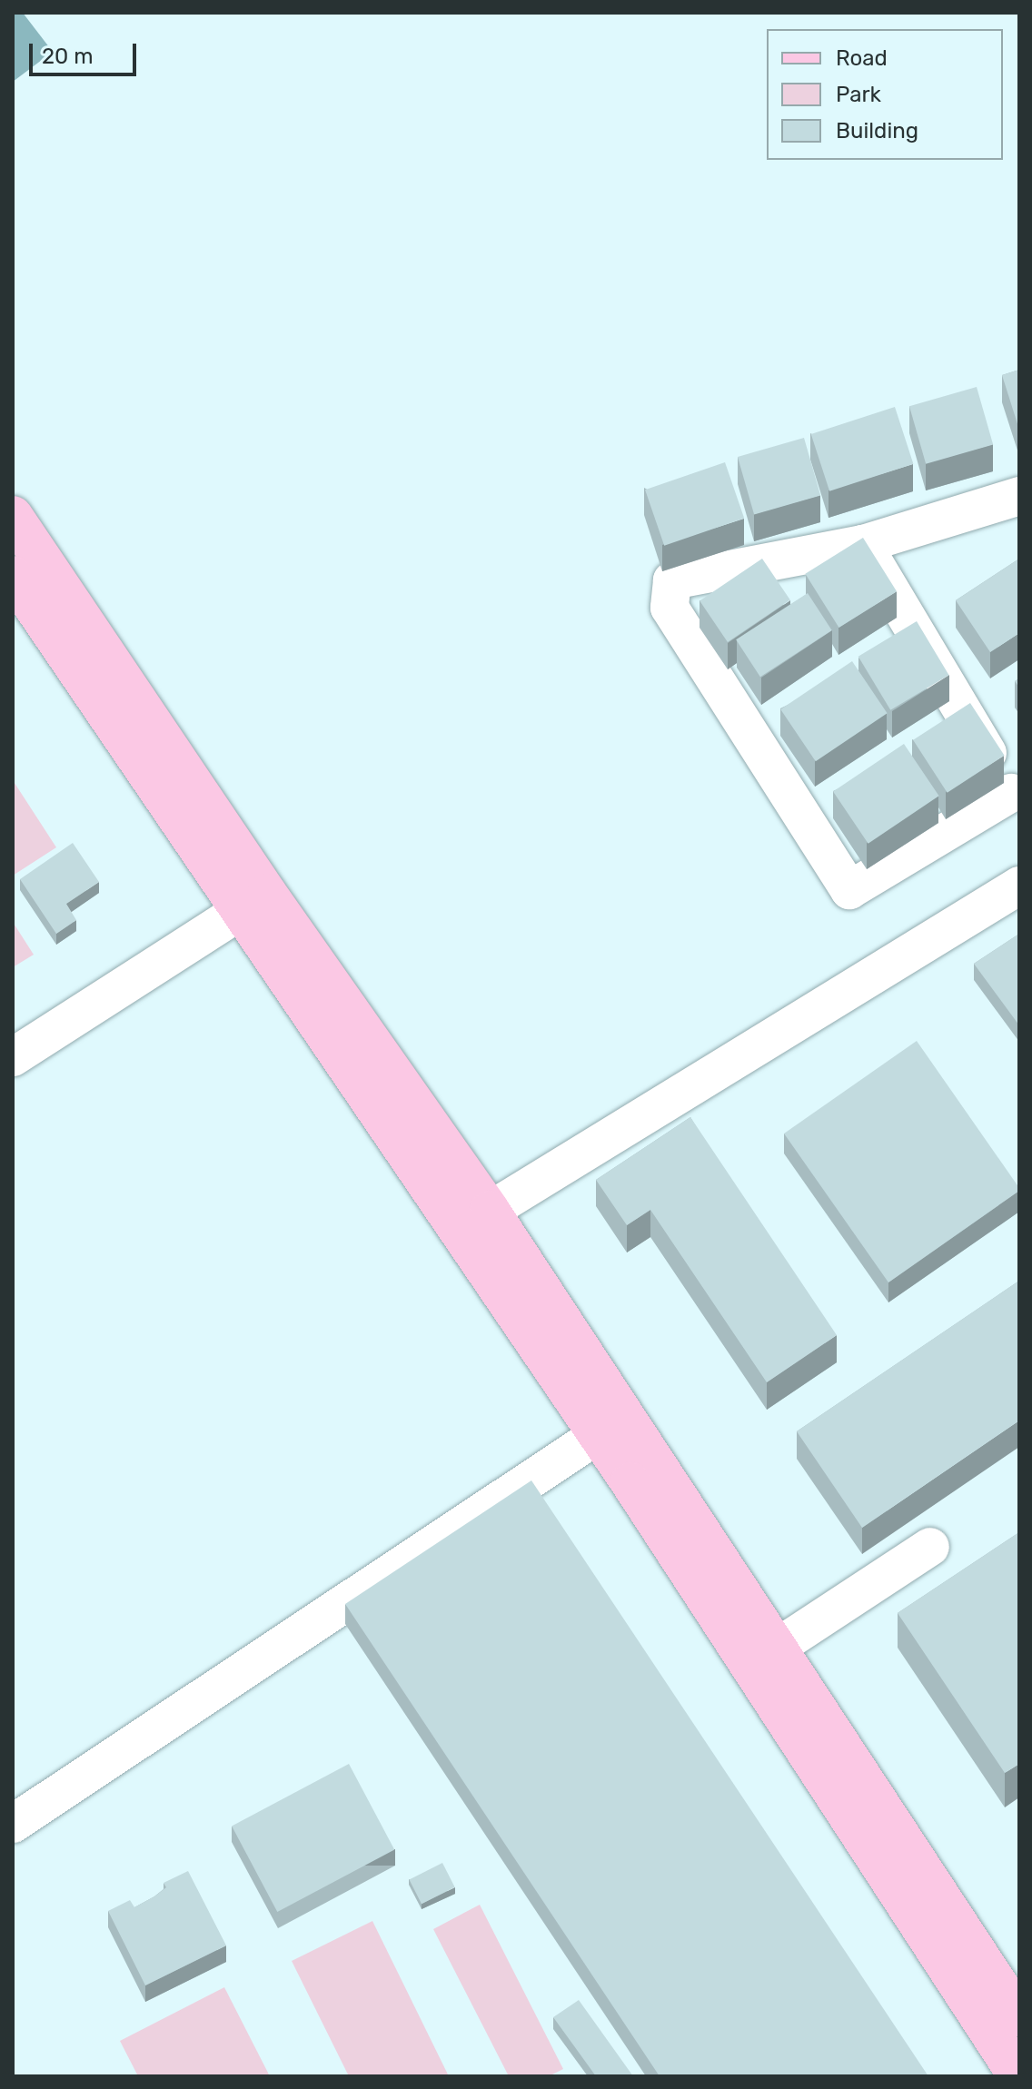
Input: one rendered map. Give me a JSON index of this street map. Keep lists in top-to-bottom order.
{
  "legend": ["Road", "Park", "Building"],
  "scale_bar": "20 m"
}
